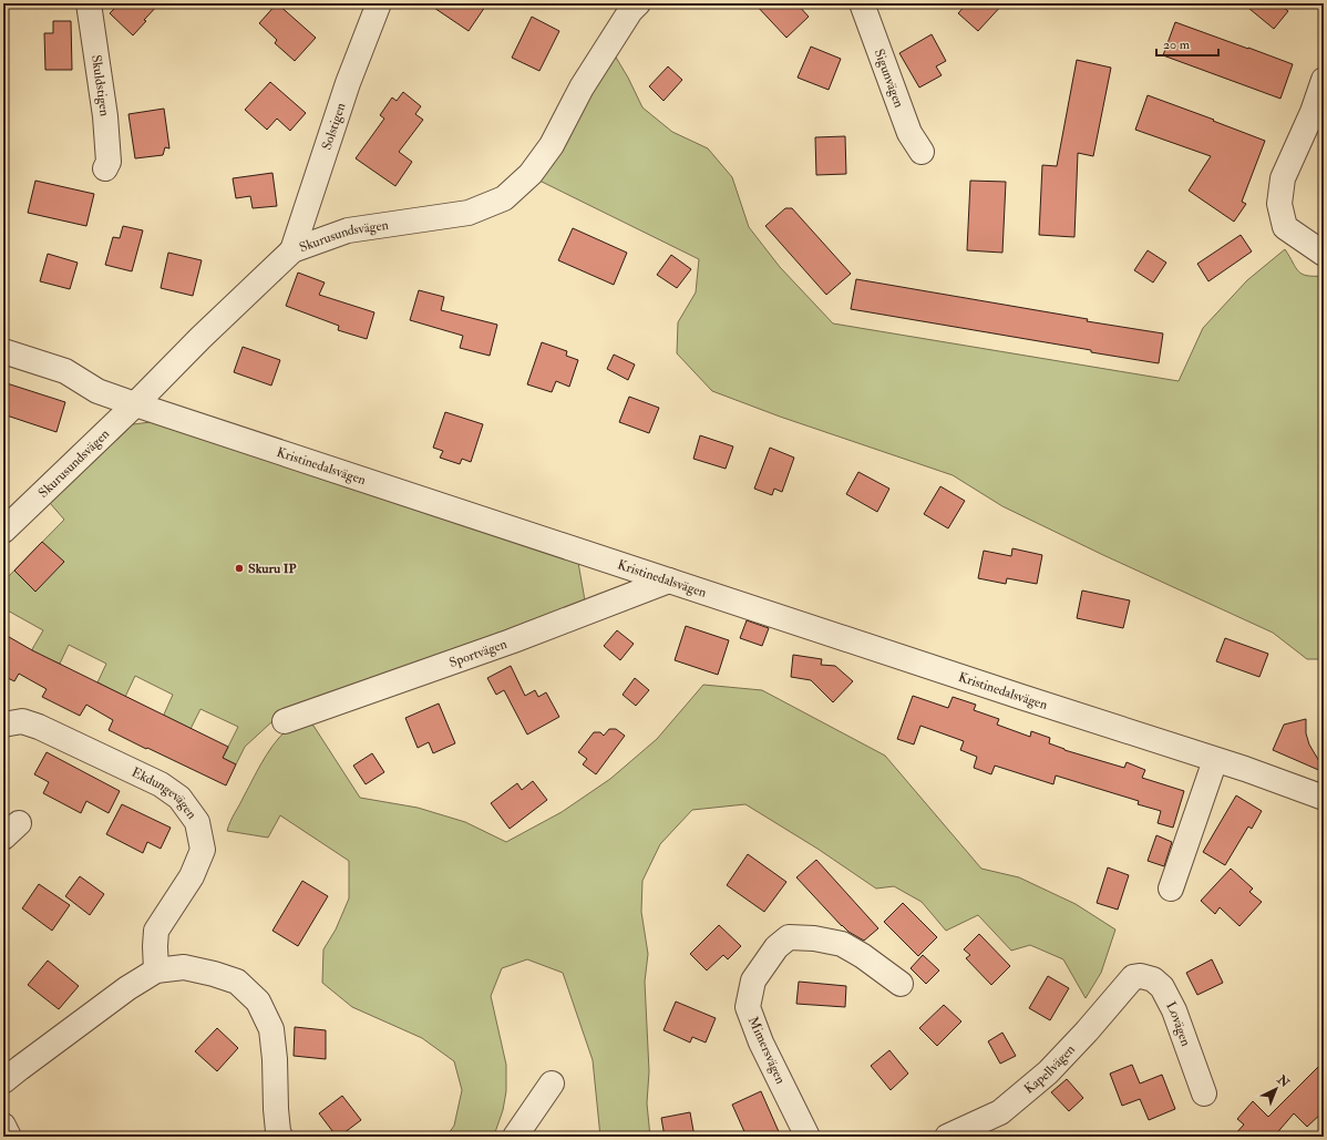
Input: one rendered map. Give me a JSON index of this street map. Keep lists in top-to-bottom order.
{
  "streets": {
    "street": [
      "Sigunvägen",
      "Skuldstigen",
      "Solstigen",
      "Skurusundsvägen",
      "Kristinedalsvägen",
      "Sportvägen",
      "Ekdungevägen",
      "Lovägen",
      "Mimersvägen",
      "Kapellvägen"
    ]
  },
  "crossings": [
    ["Solstigen", "Skurusundsvägen"],
    ["Skurusundsvägen", "Kristinedalsvägen"],
    ["Kristinedalsvägen", "Sportvägen"],
    ["Lovägen", "Kapellvägen"]
  ],
  "places": ["Skuru IP"],
  "scale_bar": "20 m",
  "north": "top right"
}
